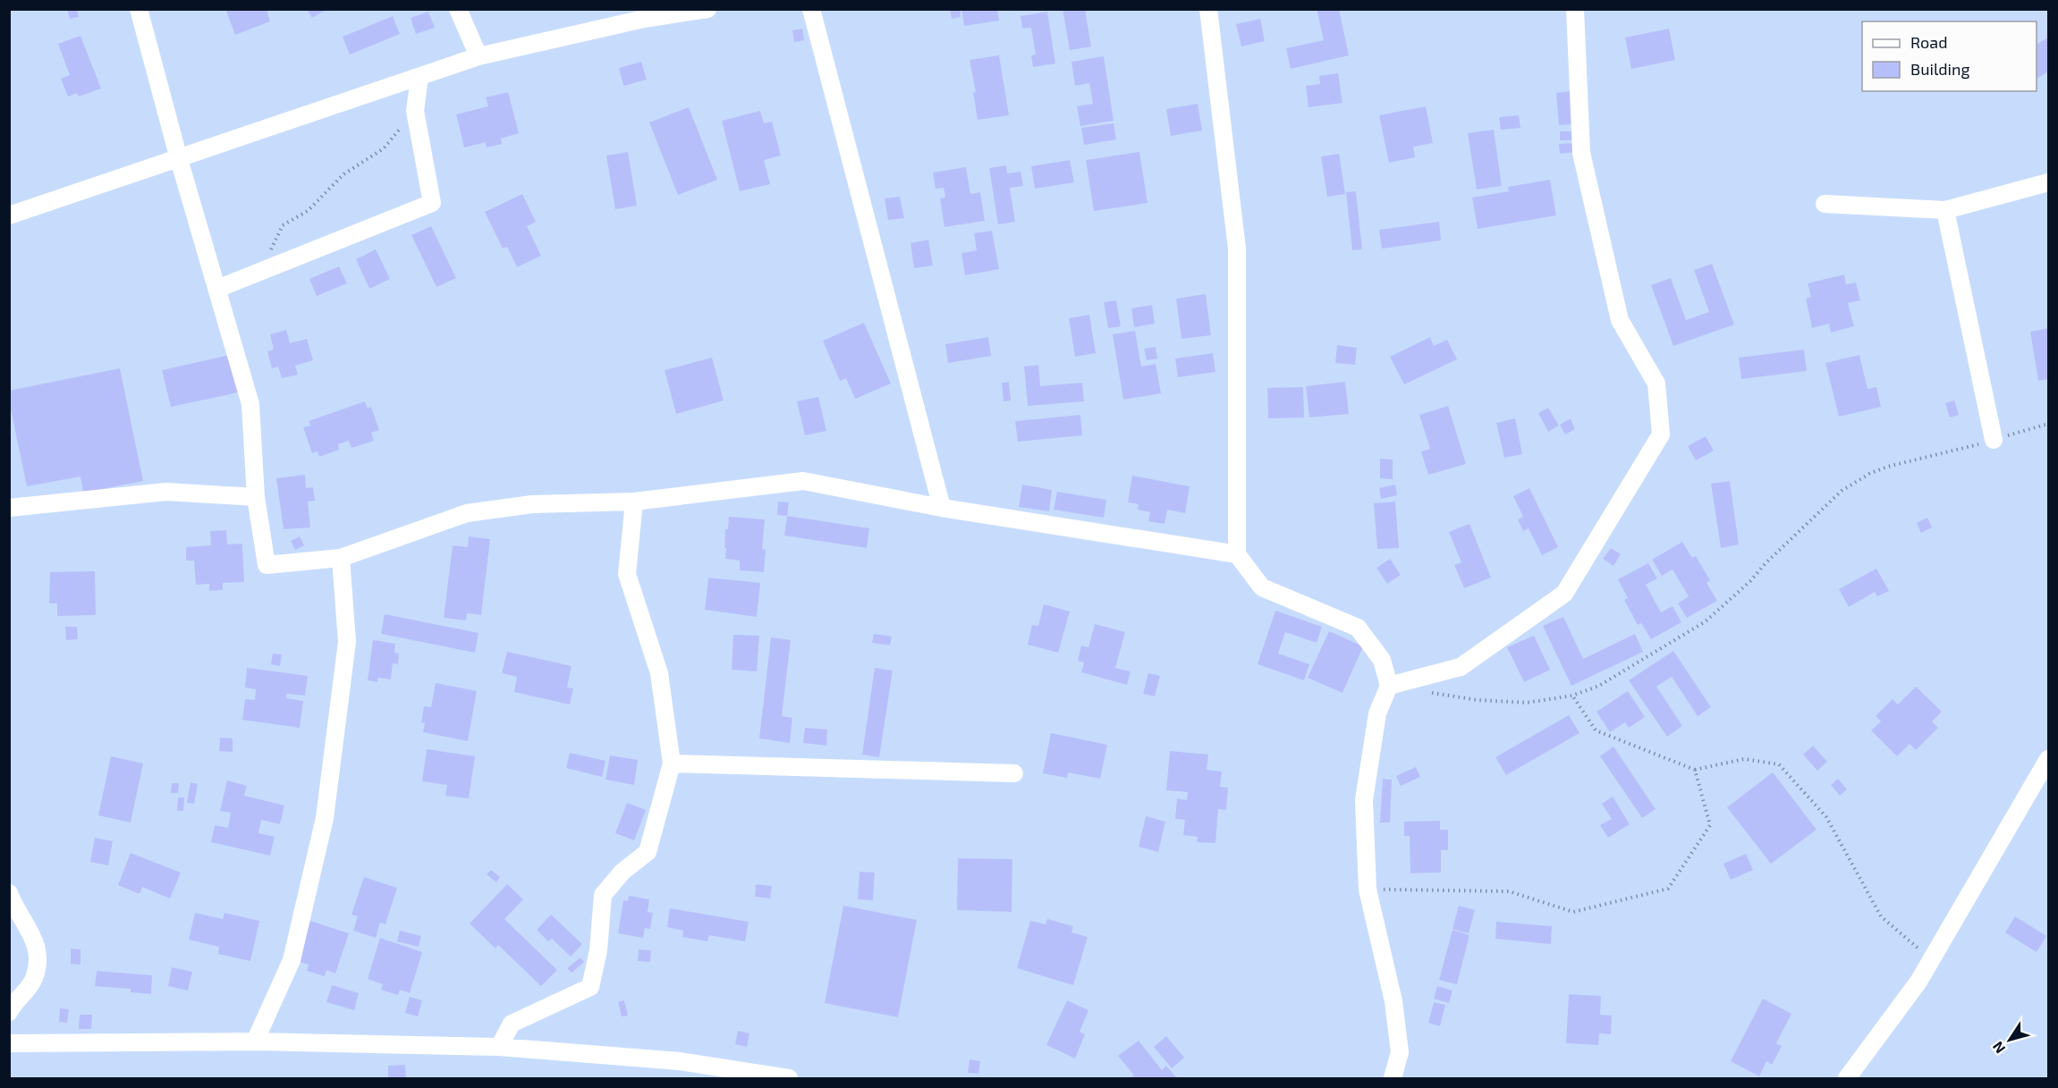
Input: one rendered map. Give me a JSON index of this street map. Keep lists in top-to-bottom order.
{
  "legend": ["Road", "Building"],
  "north": "bottom left"
}
